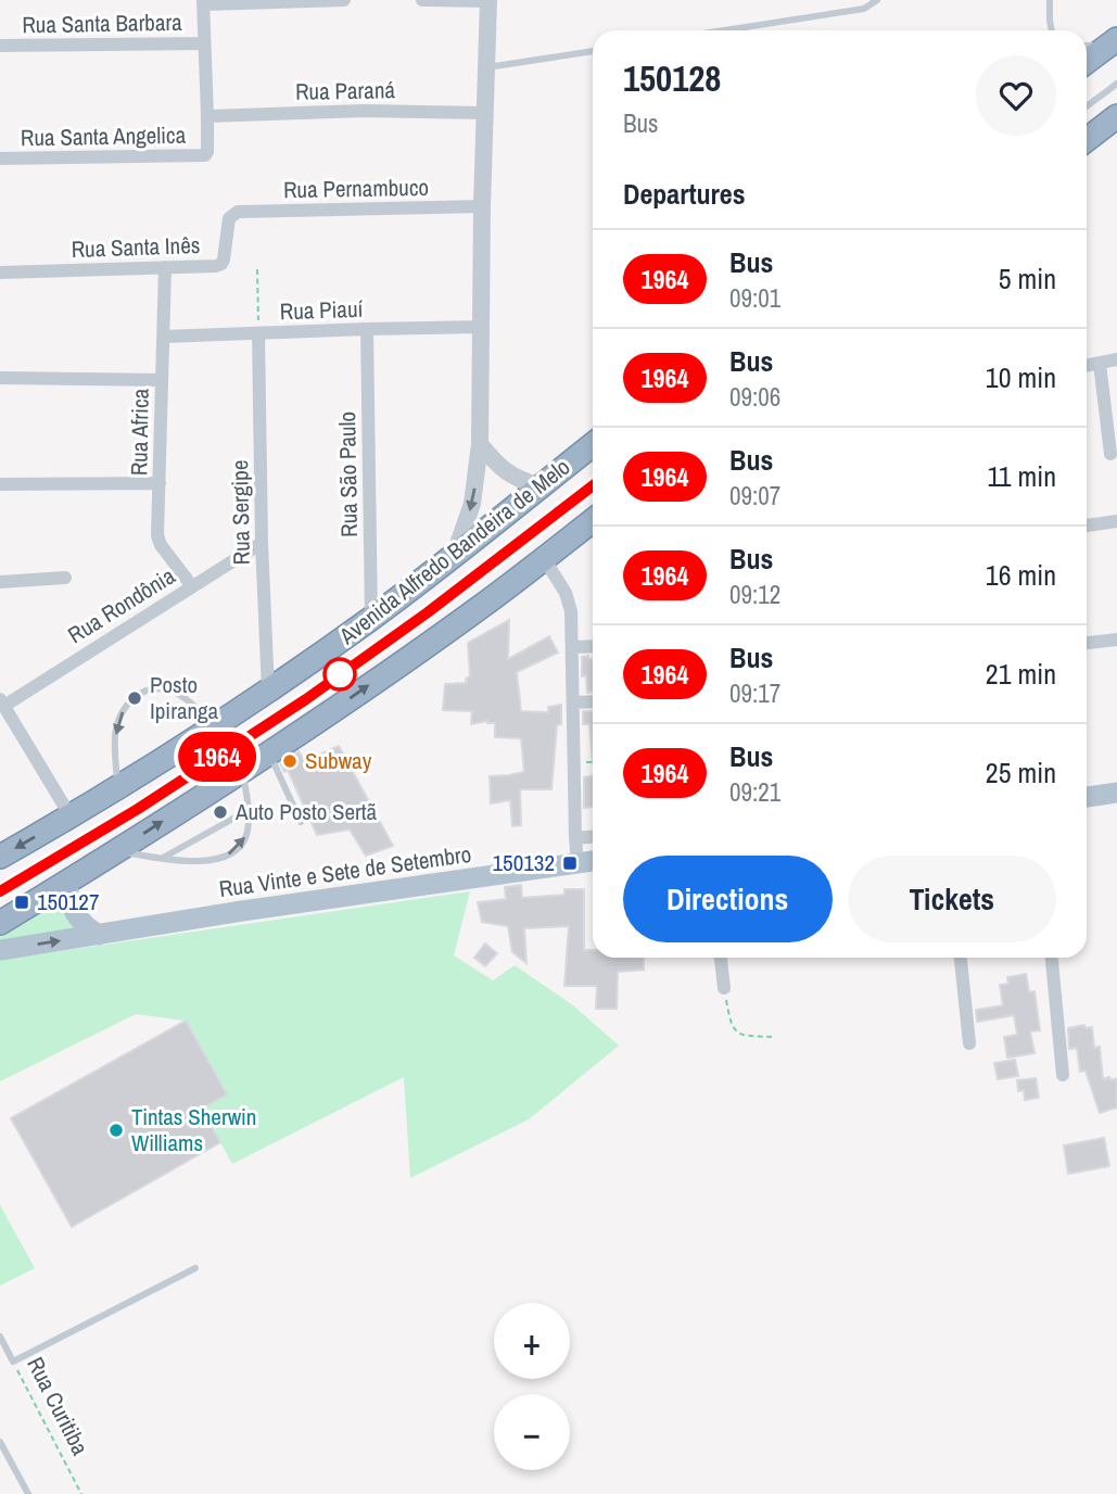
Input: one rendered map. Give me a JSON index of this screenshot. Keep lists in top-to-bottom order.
{
  "streets": {
    "highway": ["Avenida Alfredo Bandeira de Melo"],
    "main road": ["Rua Vinte e Sete de Setembro"],
    "street": [
      "Rua Santa Barbara",
      "Rua Paraná",
      "Rua Santa Angelica",
      "Rua Pernambuco",
      "Rua Santa Inês",
      "Rua Piauí",
      "Rua Africa",
      "Rua São Paulo",
      "Rua Sergipe",
      "Rua Rondônia"
    ],
    "lane": ["Rua Curitiba"]
  },
  "crossings": [
    ["Rua Paraná", "Rua Santa Angelica"],
    ["Rua Pernambuco", "Rua Santa Inês"],
    ["Rua Santa Inês", "Rua Africa"],
    ["Rua Piauí", "Rua Africa"],
    ["Rua Piauí", "Rua São Paulo"],
    ["Rua Piauí", "Rua Sergipe"],
    ["Rua Africa", "Rua Rondônia"],
    ["Rua São Paulo", "Avenida Alfredo Bandeira de Melo"],
    ["Rua Sergipe", "Avenida Alfredo Bandeira de Melo"],
    ["Rua Sergipe", "Rua Rondônia"]
  ],
  "places": {
    "other": [
      "Posto Ipiranga",
      "Subway",
      "Auto Posto Sertã",
      "Tintas Sherwin Williams"
    ],
    "transit": ["150132", "150127"]
  },
  "lines": ["bus line 1964"],
  "page": {
    "on_map": "1964",
    "heading": [
      ["150128", "Bus"],
      "Departures"
    ],
    "list": [
      {
        "mark": "1964",
        "name": "Bus",
        "note": "09:01",
        "value": "5 min"
      },
      {
        "mark": "1964",
        "name": "Bus",
        "note": "09:06",
        "value": "10 min"
      },
      {
        "mark": "1964",
        "name": "Bus",
        "note": "09:07",
        "value": "11 min"
      },
      {
        "mark": "1964",
        "name": "Bus",
        "note": "09:12",
        "value": "16 min"
      },
      {
        "mark": "1964",
        "name": "Bus",
        "note": "09:17",
        "value": "21 min"
      },
      {
        "mark": "1964",
        "name": "Bus",
        "note": "09:21",
        "value": "25 min"
      }
    ],
    "buttons": ["Directions", "Tickets"],
    "map_buttons": ["+", "−"]
  }
}
